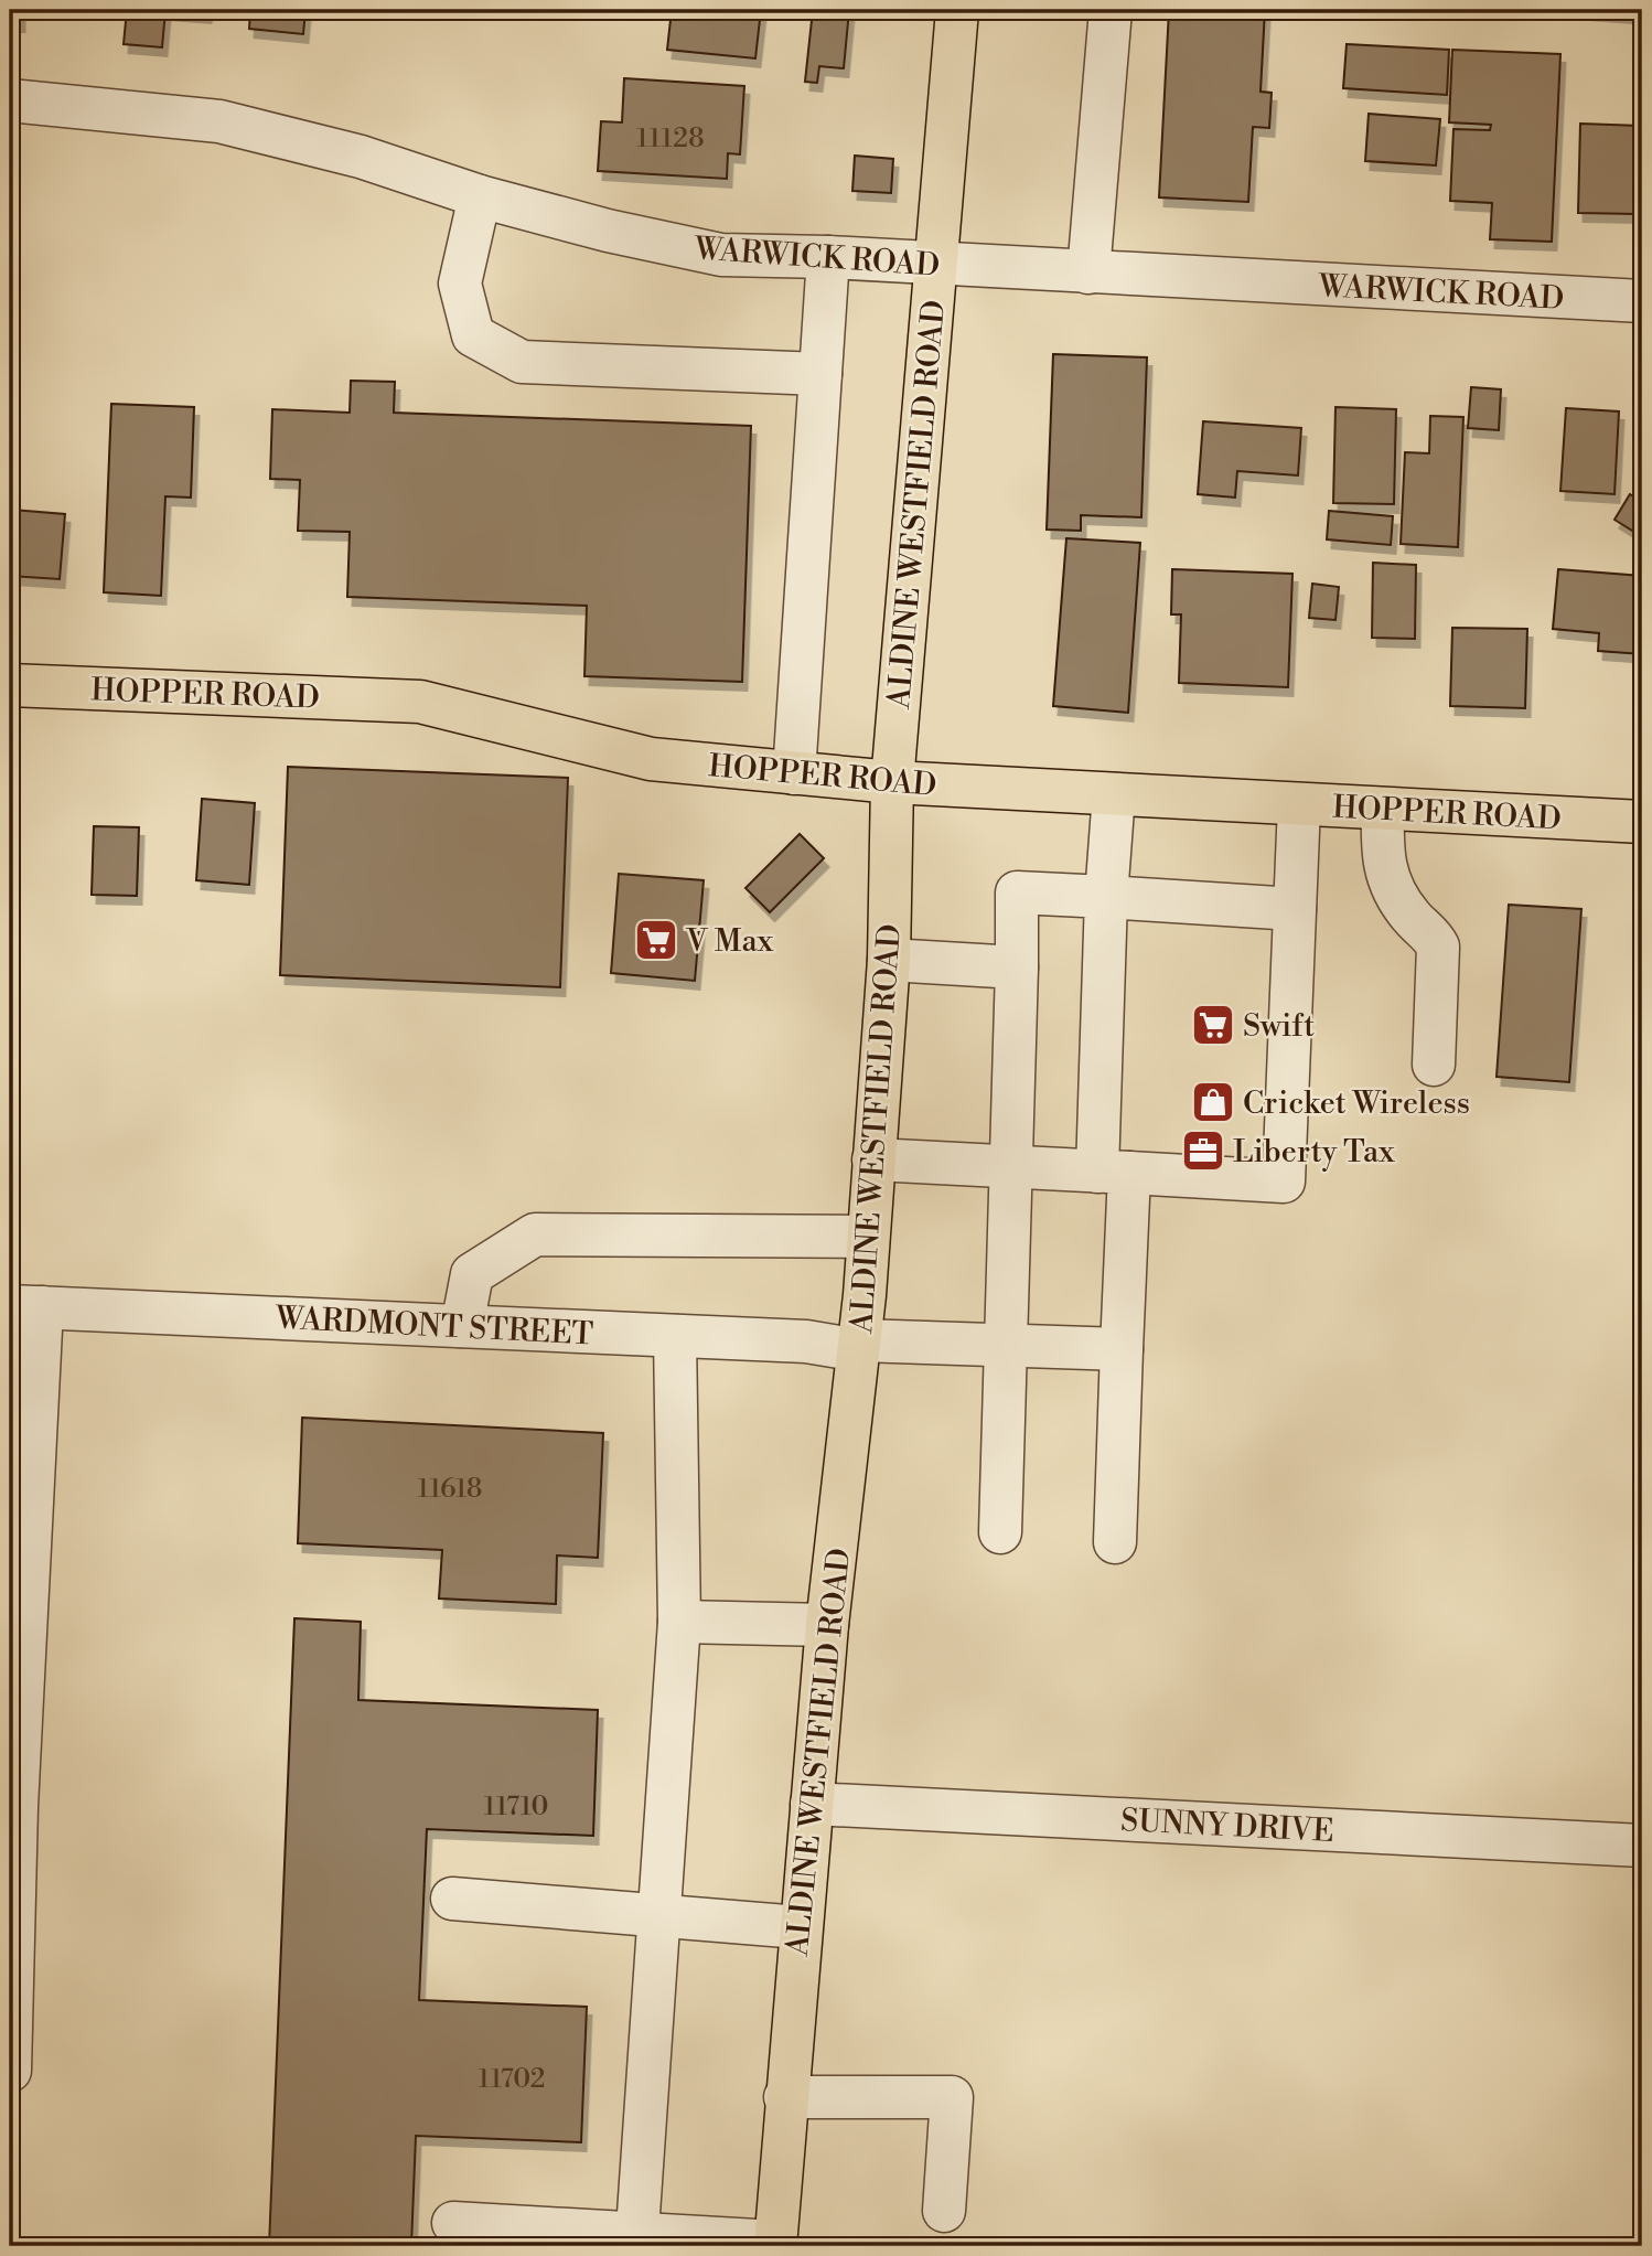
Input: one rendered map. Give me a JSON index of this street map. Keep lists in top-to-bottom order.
{
  "streets": {
    "main road": ["ALDINE WESTFIELD ROAD", "HOPPER ROAD"],
    "street": ["WARWICK ROAD", "WARDMONT STREET", "SUNNY DRIVE"]
  },
  "crossings": [
    ["WARWICK ROAD", "ALDINE WESTFIELD ROAD"],
    ["ALDINE WESTFIELD ROAD", "HOPPER ROAD"],
    ["ALDINE WESTFIELD ROAD", "WARDMONT STREET"],
    ["ALDINE WESTFIELD ROAD", "SUNNY DRIVE"]
  ],
  "places": {
    "supermarket": ["V Max", "Swift"],
    "shop": ["Cricket Wireless"],
    "office": ["Liberty Tax"]
  },
  "house_numbers": [
    "11128",
    "11618",
    "11710",
    "11702"
  ]
}
